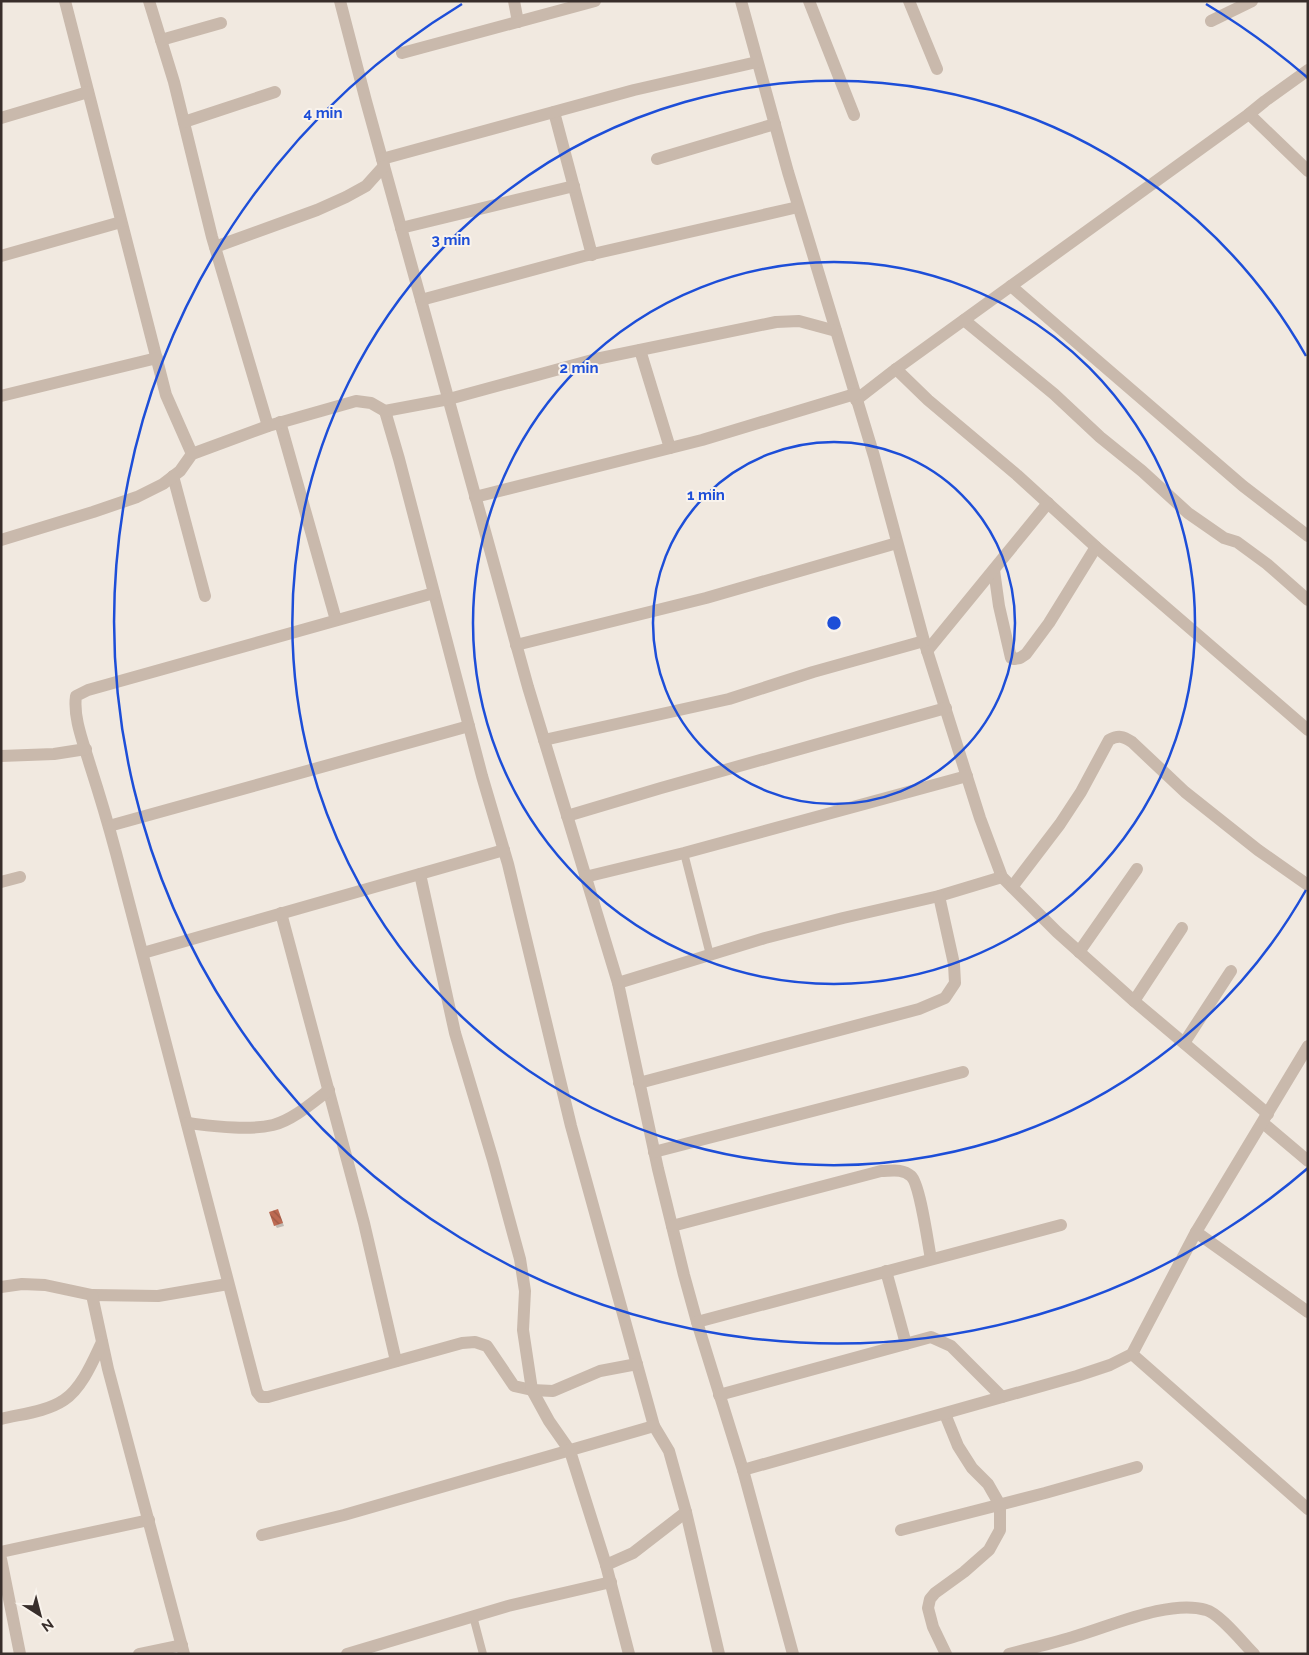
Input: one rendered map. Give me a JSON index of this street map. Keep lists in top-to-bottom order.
{
  "north": "bottom right",
  "rings": [
    "4 min",
    "3 min",
    "2 min",
    "1 min"
  ]
}
